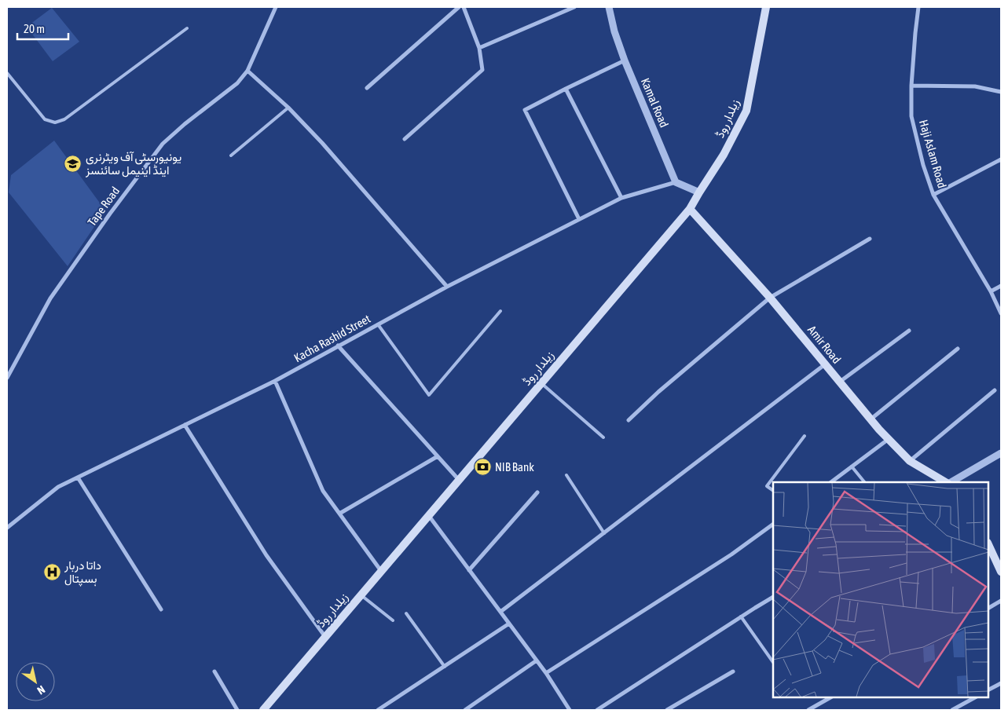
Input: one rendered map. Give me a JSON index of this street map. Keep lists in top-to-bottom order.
{
  "streets": {
    "main road": ["زیلدار روڈ", "Amir Road"],
    "street": [
      "Kamal Road",
      "Haji Aslam Road",
      "Tape Road",
      "Kacha Rashid Street"
    ]
  },
  "crossings": [
    ["Kamal Road", "Kacha Rashid Street"],
    ["زیلدار روڈ", "Amir Road"]
  ],
  "places": {
    "school or university": ["یونیورسٹی آف ویٹرنری اینڈ اینیمل سائنسز"],
    "bank": ["NIB Bank"],
    "hospital": ["داتا دربار ہسپتال"]
  },
  "scale_bar": "20 m",
  "north": "bottom right"
}
